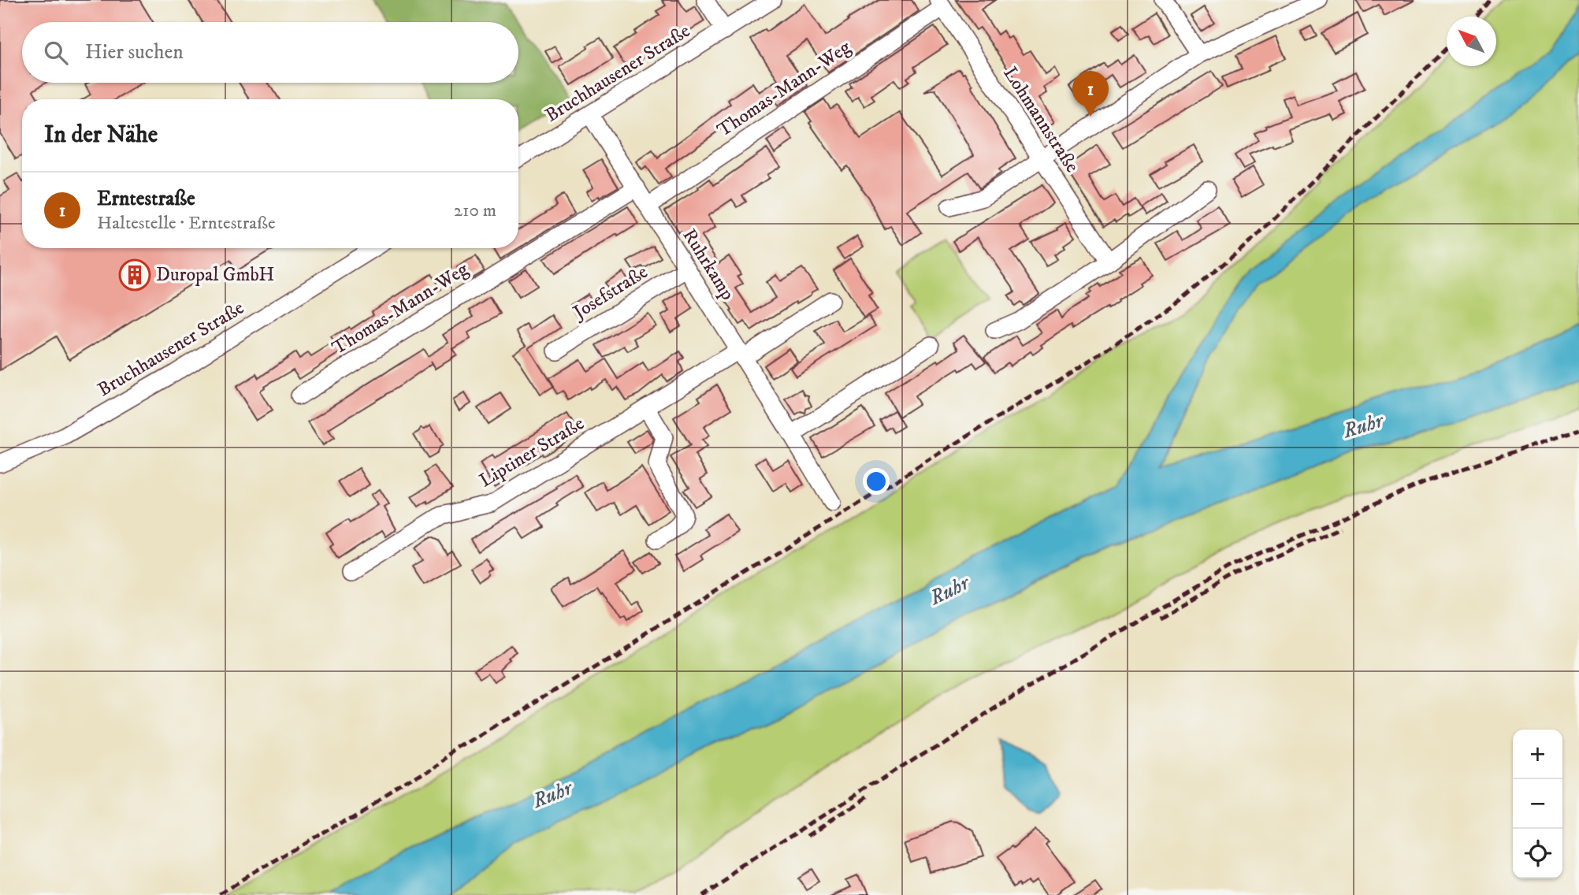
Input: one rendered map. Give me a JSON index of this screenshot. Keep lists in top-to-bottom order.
{
  "streets": {
    "street": [
      "Bruchhausener Straße",
      "Thomas-Mann-Weg",
      "Lohmannstraße",
      "Ruhrkamp",
      "Josefstraße",
      "Liptiner Straße"
    ]
  },
  "crossings": [
    ["Bruchhausener Straße", "Ruhrkamp"],
    ["Thomas-Mann-Weg", "Lohmannstraße"],
    ["Thomas-Mann-Weg", "Ruhrkamp"],
    ["Ruhrkamp", "Josefstraße"],
    ["Ruhrkamp", "Liptiner Straße"]
  ],
  "water": ["Ruhr"],
  "places": {
    "building": ["Duropal GmbH"]
  },
  "north": "top left",
  "page": {
    "search": "Hier suchen",
    "pins": "1",
    "heading": "In der Nähe",
    "list": [
      {
        "mark": "1",
        "name": "Erntestraße",
        "note": "Haltestelle · Erntestraße",
        "value": "210 m"
      }
    ],
    "map_buttons": ["+", "−"]
  }
}
